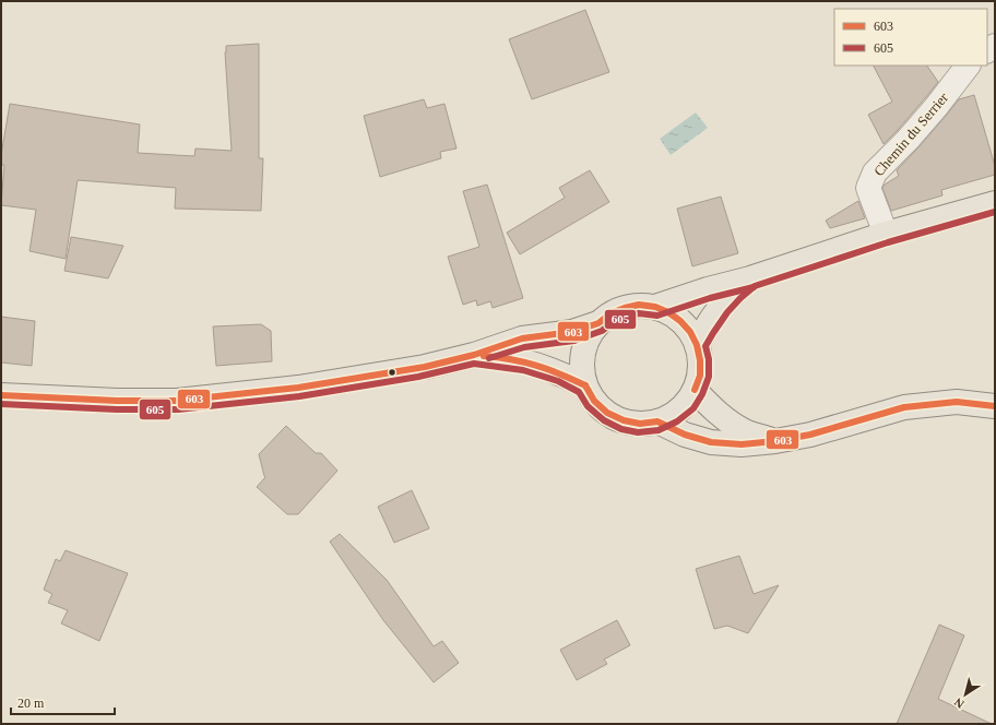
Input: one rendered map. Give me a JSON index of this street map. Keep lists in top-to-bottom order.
{
  "streets": {
    "street": ["Chemin du Serrier"]
  },
  "lines": ["transit line 605", "transit line 603"],
  "legend": ["603", "605"],
  "scale_bar": "20 m",
  "north": "bottom left"
}
